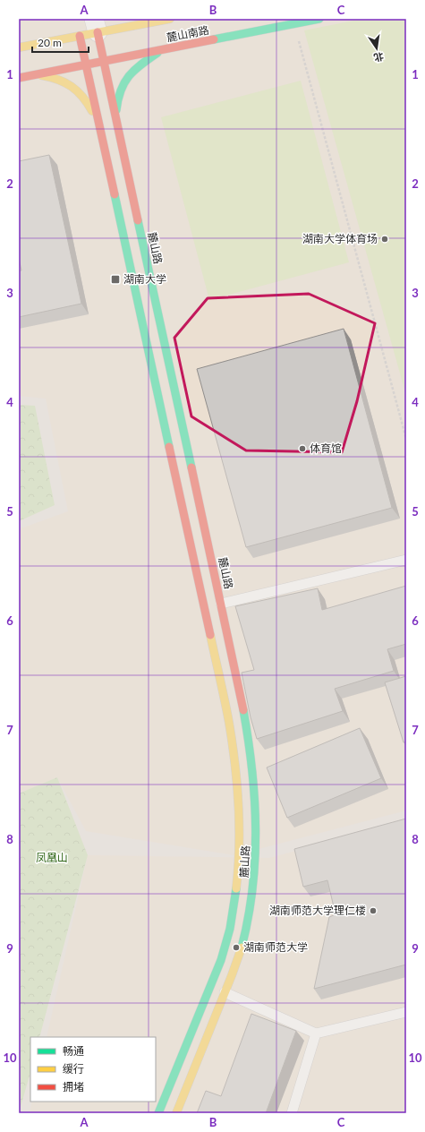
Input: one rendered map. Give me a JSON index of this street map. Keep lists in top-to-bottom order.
{
  "streets": {
    "main road": ["麓山南路", "麓山路"]
  },
  "crossings": [
    ["麓山南路", "麓山路"]
  ],
  "parks": ["凤凰山"],
  "places": {
    "other": [
      "湖南大学体育场",
      "体育馆",
      "湖南师范大学理仁楼",
      "湖南师范大学"
    ],
    "transit": ["湖南大学"]
  },
  "legend": ["畅通", "缓行", "拥堵"],
  "scale_bar": "20 m",
  "north": "bottom",
  "grid": {
    "columns": ["A", "B", "C"],
    "rows": [
      "1",
      "2",
      "3",
      "4",
      "5",
      "6",
      "7",
      "8",
      "9",
      "10"
    ]
  }
}
